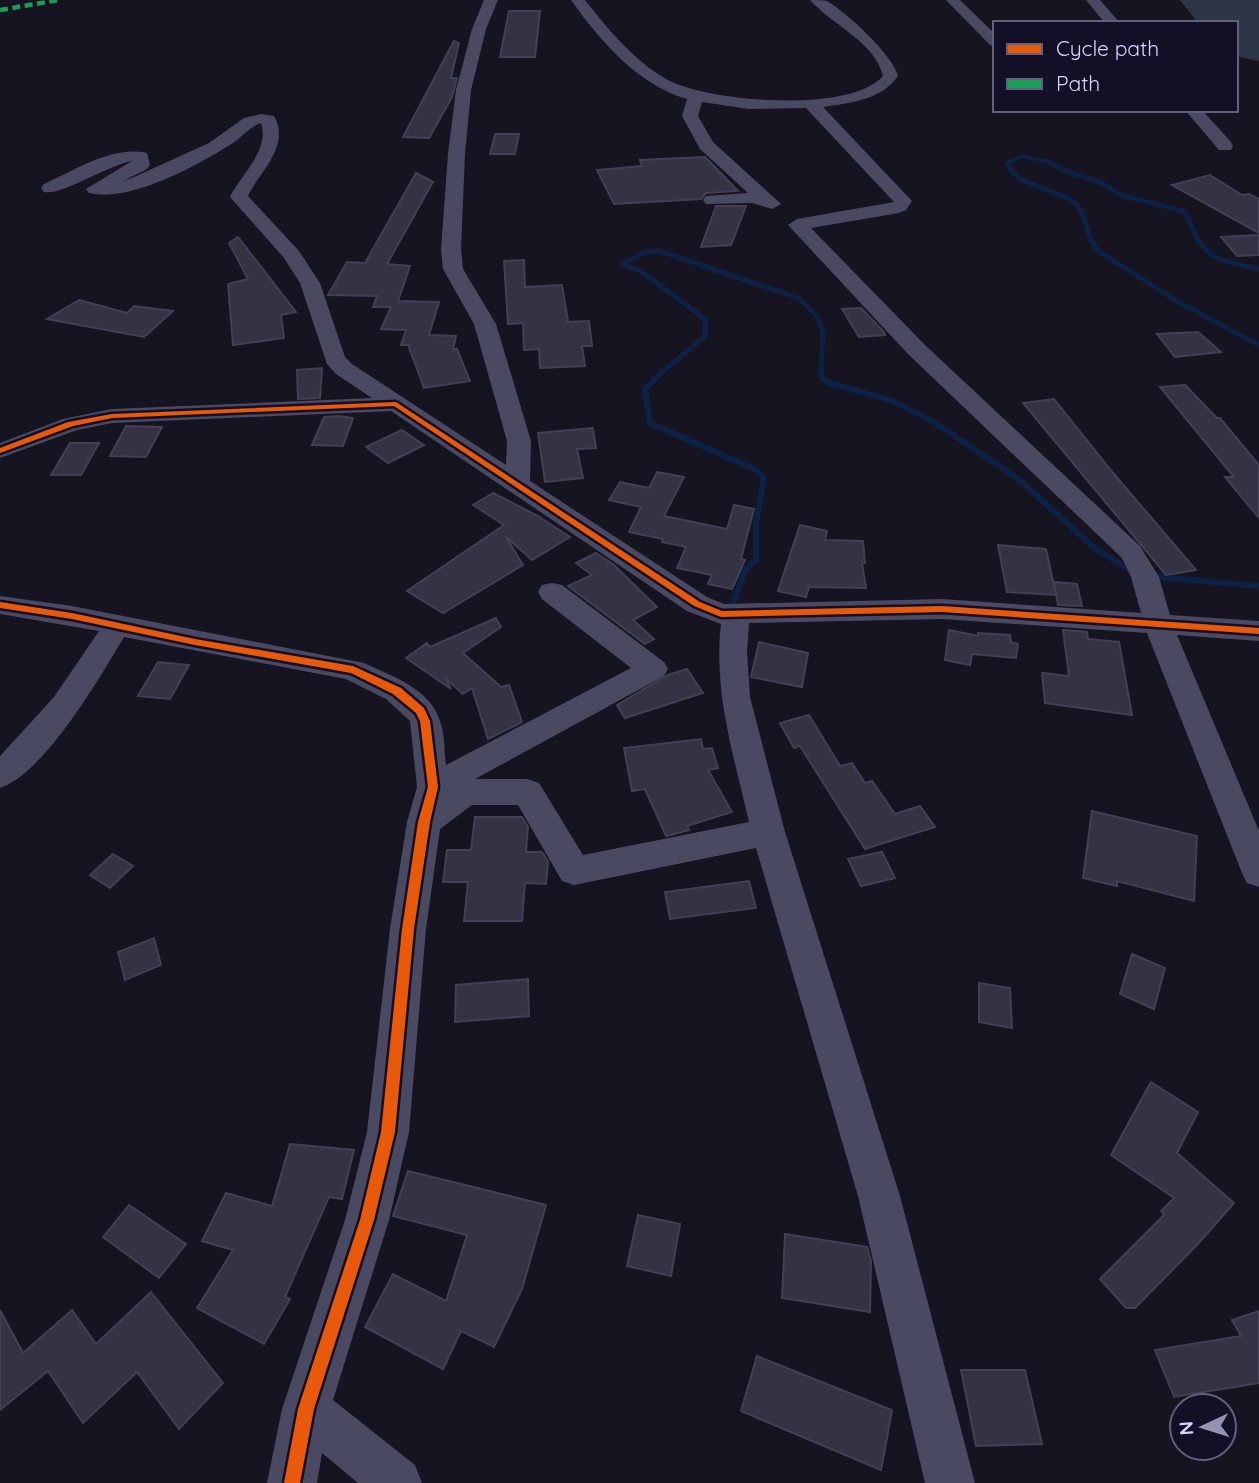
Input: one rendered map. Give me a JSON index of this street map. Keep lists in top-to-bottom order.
{
  "legend": ["Cycle path", "Path"],
  "north": "left"
}
